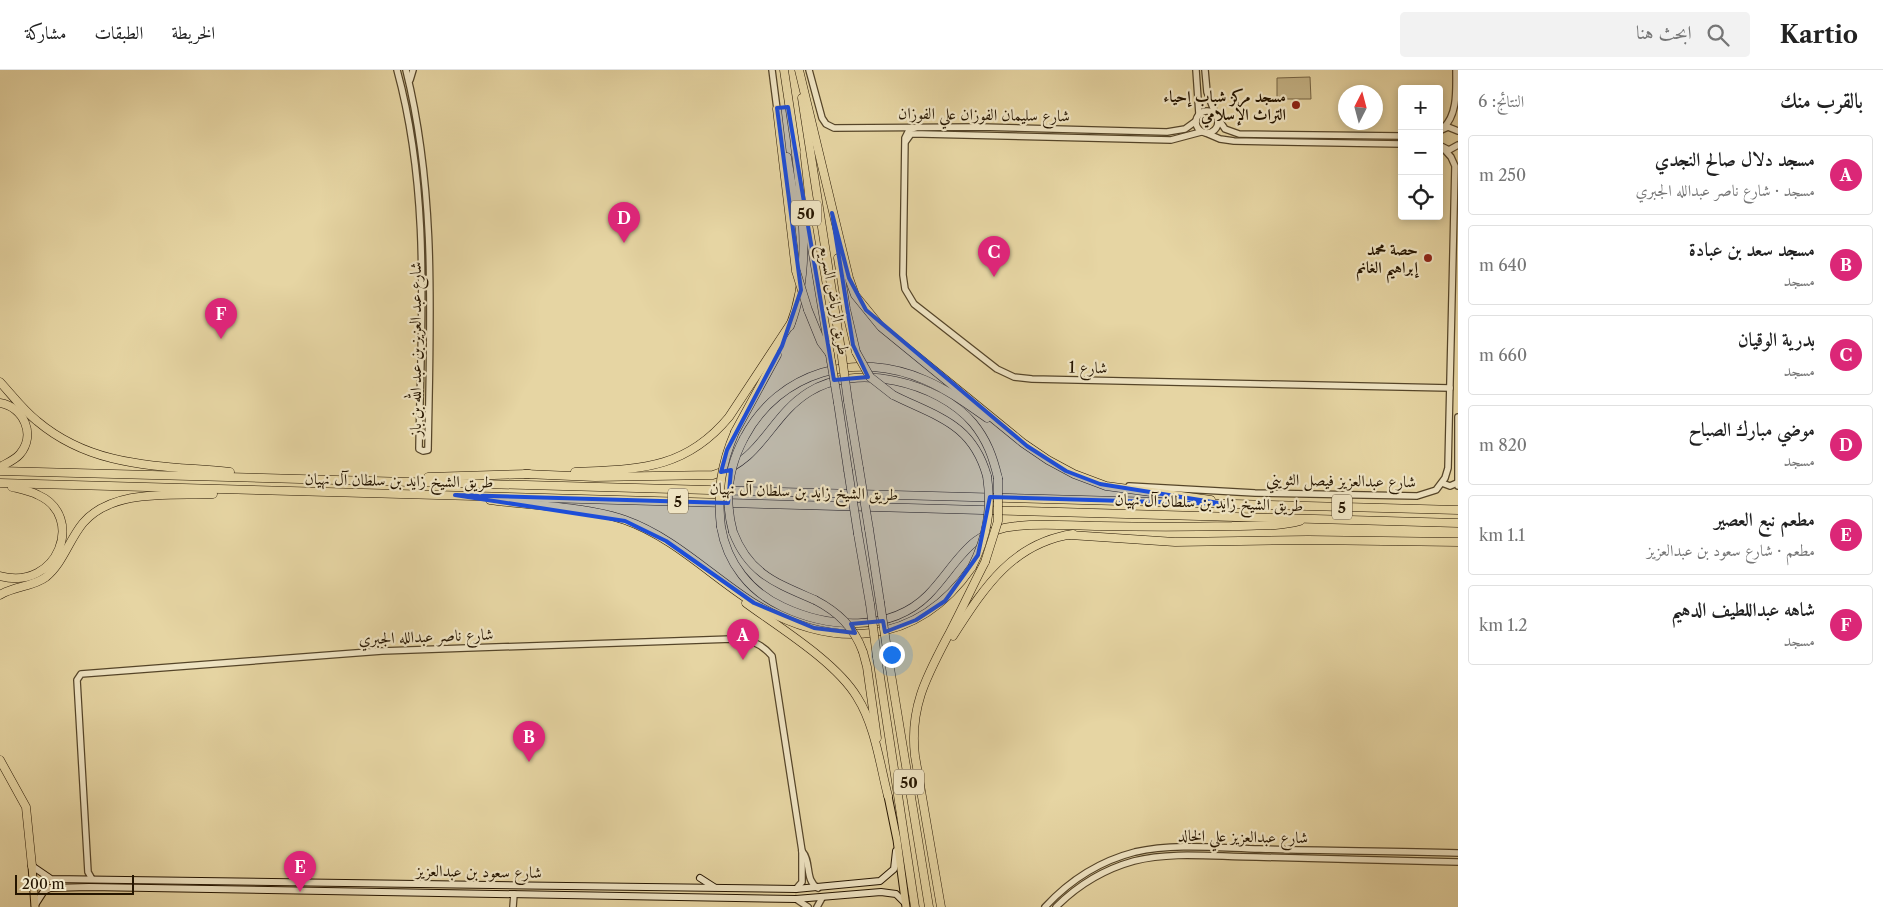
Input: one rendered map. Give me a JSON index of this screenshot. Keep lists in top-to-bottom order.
{
  "streets": {
    "highway": [
      "50",
      "طريق الرياض السريع",
      "طريق الشيخ زايد بن سلطان آل نهيان",
      "5"
    ],
    "main road": ["شارع سعود بن عبدالعزيز"],
    "street": [
      "شارع سليمان الفوزان علي الفوزان",
      "شارع عبد العزيز بن عبد الله بن باز",
      "شارع 1",
      "شارع عبدالعزيز فيصل الثويني",
      "شارع ناصر عبدالله الجبري",
      "شارع عبدالعزيز علي الخالد"
    ]
  },
  "crossings": [
    ["شارع ناصر عبدالله الجبري", "شارع سعود بن عبدالعزيز"]
  ],
  "places": ["مسجد مركز شباب إحياء التراث الإسلامي", "حصة محمد إبراهيم الغانم"],
  "scale_bar": "200 m",
  "north": "top",
  "page": {
    "header": "Kartio",
    "search": "ابحث هنا",
    "nav": ["الخريطة", "الطبقات", "مشاركة"],
    "heading": ["بالقرب منك", "النتائج: 6"],
    "map_buttons": ["+", "−"],
    "list": [
      {
        "mark": "A",
        "name": "مسجد دلال صالح النجدي",
        "note": "مسجد · شارع ناصر عبدالله الجبري",
        "value": "250 m"
      },
      {
        "mark": "B",
        "name": "مسجد سعد بن عبادة",
        "note": "مسجد",
        "value": "640 m"
      },
      {
        "mark": "C",
        "name": "بدرية الوقيان",
        "note": "مسجد",
        "value": "660 m"
      },
      {
        "mark": "D",
        "name": "موضي مبارك الصباح",
        "note": "مسجد",
        "value": "820 m"
      },
      {
        "mark": "E",
        "name": "مطعم نبع العصير",
        "note": "مطعم · شارع سعود بن عبدالعزيز",
        "value": "1.1 km"
      },
      {
        "mark": "F",
        "name": "شاهه عبداللطيف الدهيم",
        "note": "مسجد",
        "value": "1.2 km"
      }
    ],
    "pins": [
      "D",
      "C",
      "F",
      "A",
      "B",
      "E"
    ],
    "scale": "200 m"
  }
}
